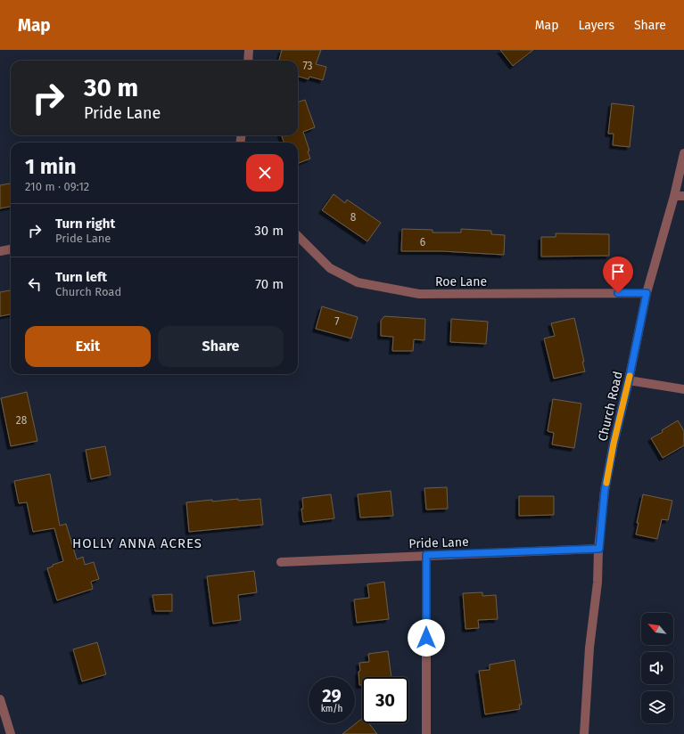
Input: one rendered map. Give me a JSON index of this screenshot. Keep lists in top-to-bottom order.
{
  "streets": {
    "street": ["Roe Lane", "Church Road", "Pride Lane"]
  },
  "crossings": [
    ["Roe Lane", "Church Road"],
    ["Church Road", "Pride Lane"]
  ],
  "districts": ["HOLLY ANNA ACRES"],
  "house_numbers": [
    "73",
    "8",
    "6",
    "7",
    "28"
  ],
  "north": "top left",
  "page": {
    "header": "Map",
    "nav": ["Map", "Layers", "Share"],
    "turn": ["30 m", "Pride Lane"],
    "heading": ["1 min", "210 m · 09:12"],
    "list": [
      {
        "name": "Turn right",
        "note": "Pride Lane",
        "value": "30 m"
      },
      {
        "name": "Turn left",
        "note": "Church Road",
        "value": "70 m"
      }
    ],
    "buttons": ["Exit", "Share"],
    "speed": "29 km/h",
    "limit": "30"
  }
}
